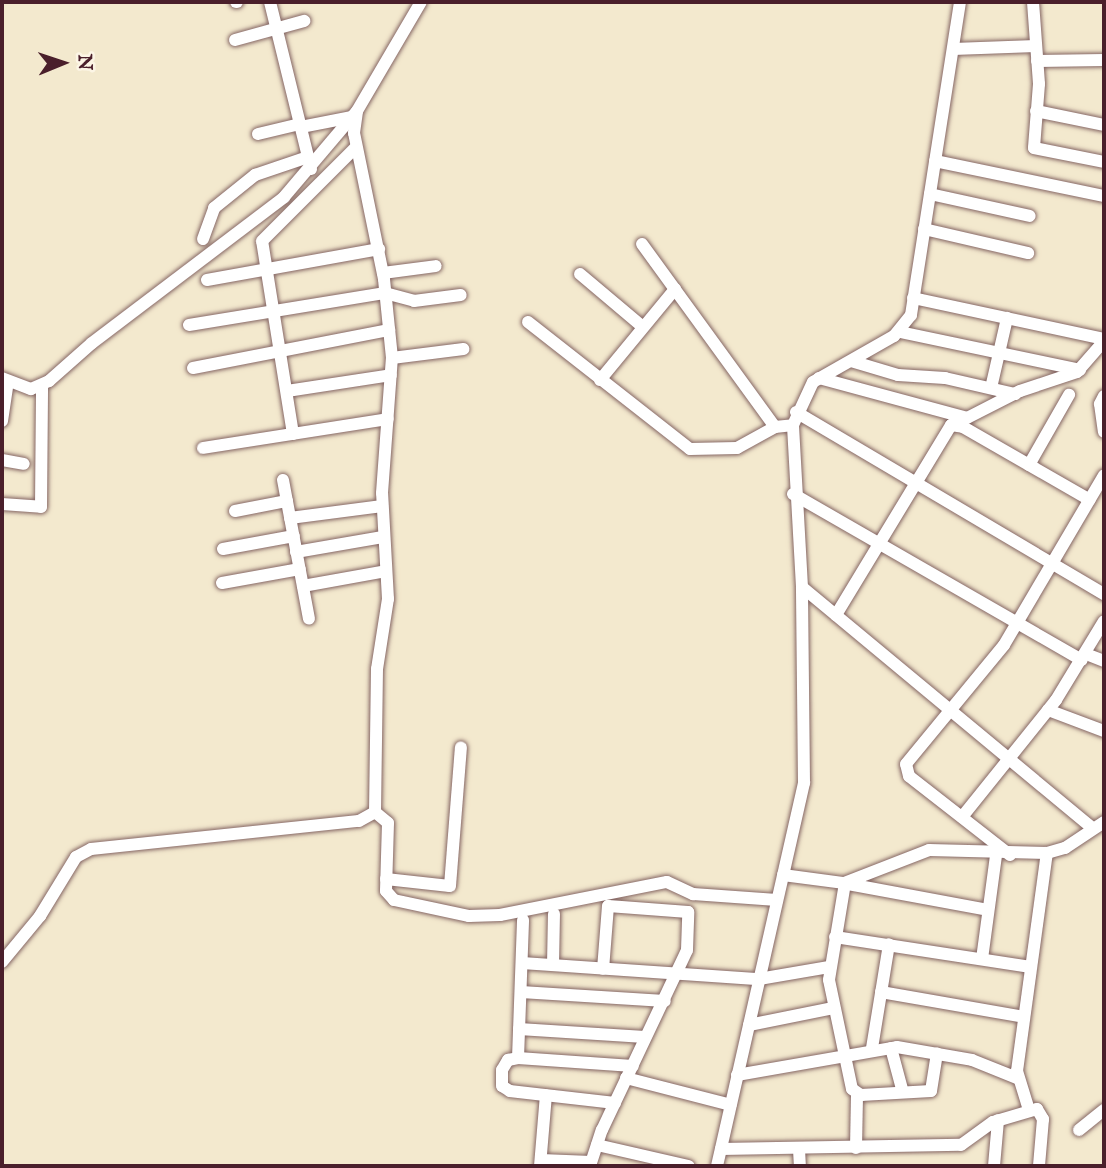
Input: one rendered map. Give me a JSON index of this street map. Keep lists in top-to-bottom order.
{
  "north": "right"
}
